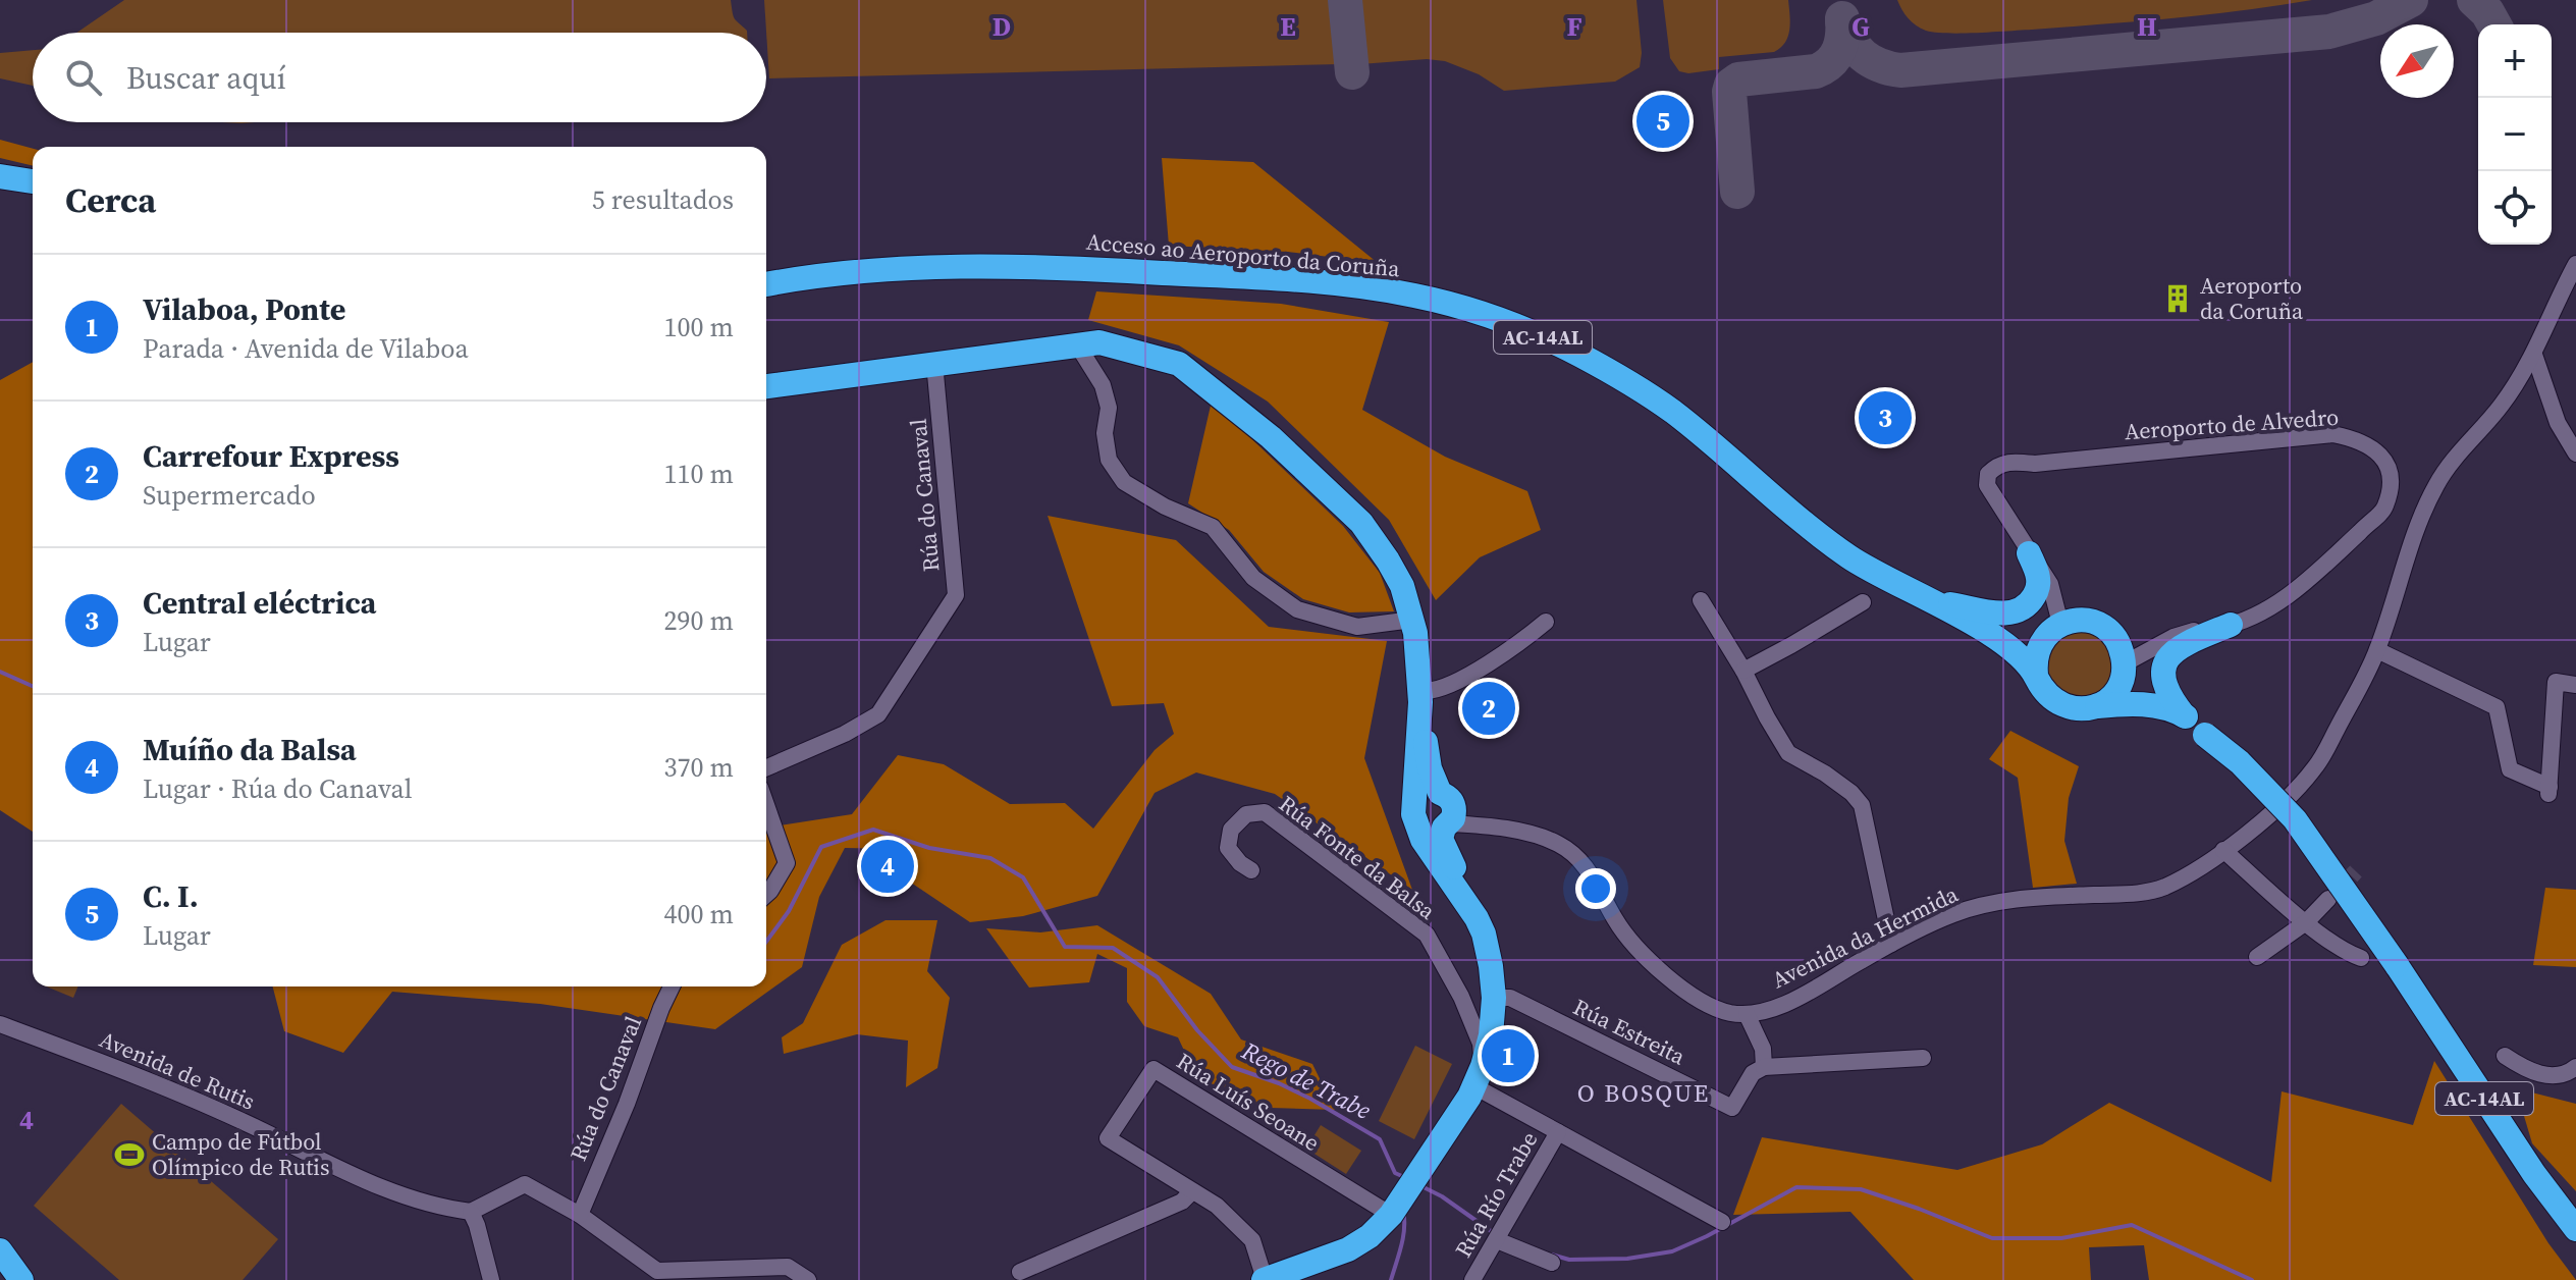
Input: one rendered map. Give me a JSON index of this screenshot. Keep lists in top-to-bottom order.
{
  "streets": {
    "highway": ["Acceso ao Aeroporto da Coruña", "AC-14AL"],
    "street": [
      "Aeroporto de Alvedro",
      "Rúa do Canaval",
      "Rúa Fonte da Balsa",
      "Avenida da Hermida",
      "Rúa Estreita",
      "Avenida de Rutis",
      "Rúa Luís Seoane",
      "Rúa Río Trabe"
    ]
  },
  "crossings": [
    ["Acceso ao Aeroporto da Coruña", "AC-14AL"],
    ["Acceso ao Aeroporto da Coruña", "Aeroporto de Alvedro"],
    ["AC-14AL", "Aeroporto de Alvedro"],
    ["Rúa Fonte da Balsa", "Rúa Estreita"]
  ],
  "districts": ["O BOSQUE"],
  "water": ["Rego de Trabe"],
  "places": {
    "building": ["Aeroporto da Coruña"],
    "sports": ["Campo de Fútbol Olímpico de Rutis"]
  },
  "north": "bottom left",
  "page": {
    "map_buttons": ["+", "−"],
    "search": "Buscar aquí",
    "pins": [
      "5",
      "3",
      "2",
      "4",
      "1"
    ],
    "heading": ["Cerca", "5 resultados"],
    "list": [
      {
        "mark": "1",
        "name": "Vilaboa, Ponte",
        "note": "Parada · Avenida de Vilaboa",
        "value": "100 m"
      },
      {
        "mark": "2",
        "name": "Carrefour Express",
        "note": "Supermercado",
        "value": "110 m"
      },
      {
        "mark": "3",
        "name": "Central eléctrica",
        "note": "Lugar",
        "value": "290 m"
      },
      {
        "mark": "4",
        "name": "Muíño da Balsa",
        "note": "Lugar · Rúa do Canaval",
        "value": "370 m"
      },
      {
        "mark": "5",
        "name": "C. I.",
        "note": "Lugar",
        "value": "400 m"
      }
    ]
  },
  "grid": {
    "columns": [
      "D",
      "E",
      "F",
      "G",
      "H"
    ],
    "rows": ["4"]
  }
}
